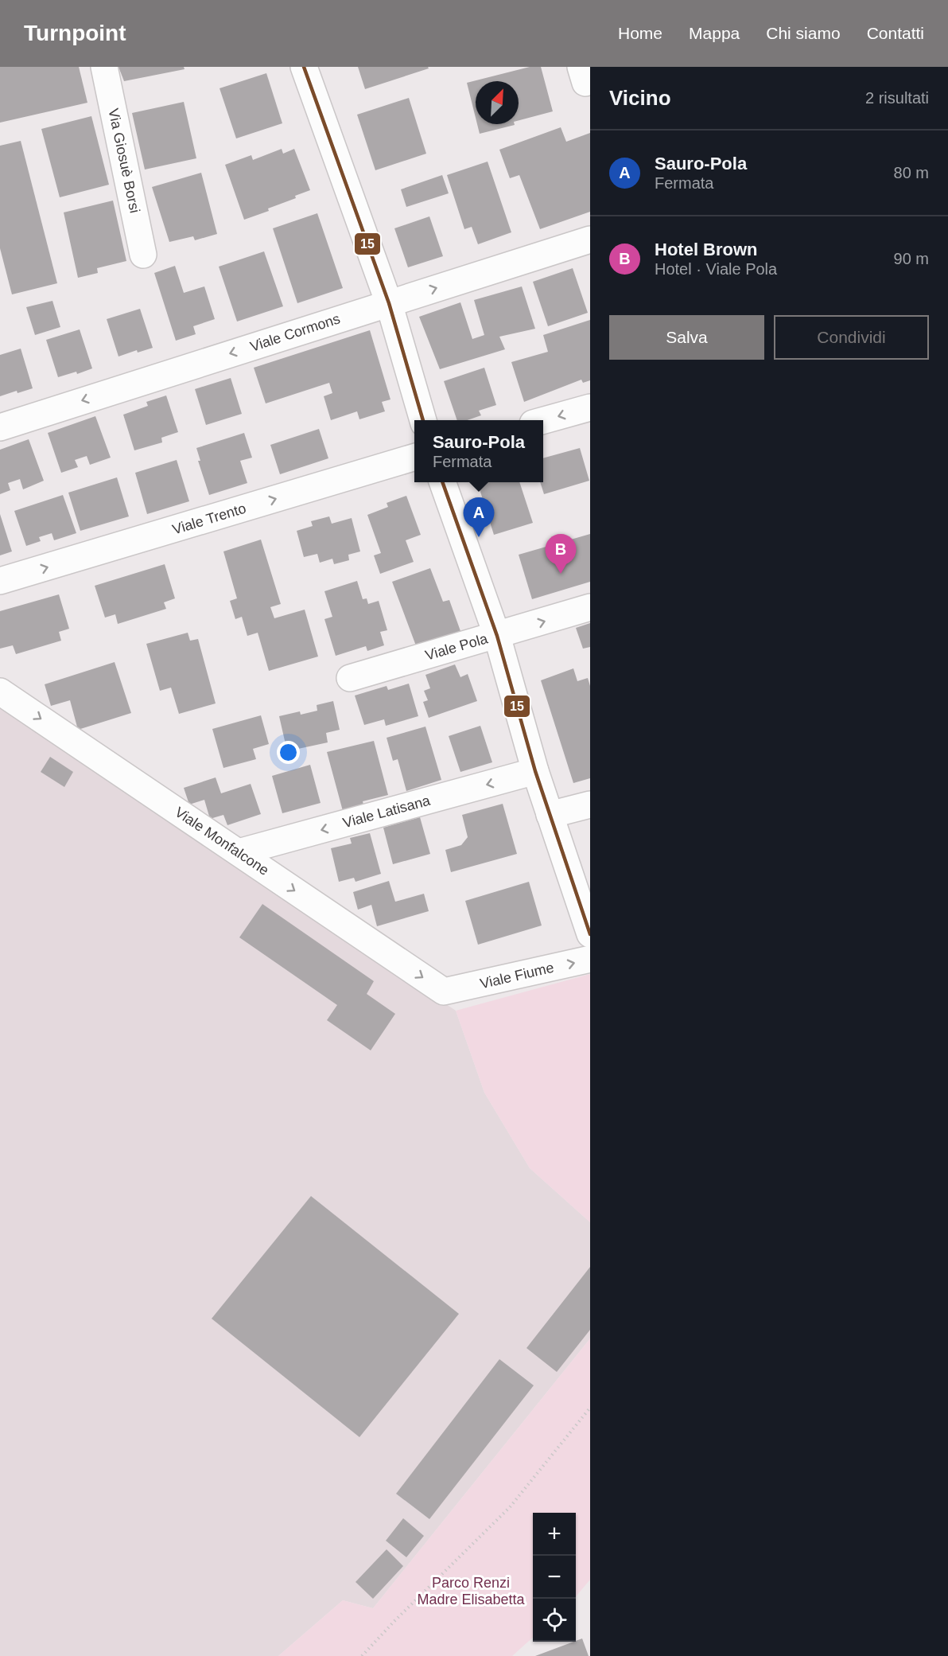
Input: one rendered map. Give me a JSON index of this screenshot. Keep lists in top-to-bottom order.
{
  "streets": {
    "street": [
      "Via Giosuè Borsi",
      "Viale Cormons",
      "Viale Trento",
      "Viale Pola",
      "Viale Latisana",
      "Viale Monfalcone",
      "Viale Fiume"
    ]
  },
  "crossings": [
    ["Viale Latisana", "Viale Monfalcone"],
    ["Viale Monfalcone", "Viale Fiume"]
  ],
  "one_way": [
    "Viale Trento",
    "Viale Latisana",
    "Viale Monfalcone",
    "Viale Fiume"
  ],
  "parks": ["Parco Renzi Madre Elisabetta"],
  "lines": ["transit line 15"],
  "north": "top right",
  "page": {
    "header": "Turnpoint",
    "nav": [
      "Home",
      "Mappa",
      "Chi siamo",
      "Contatti"
    ],
    "heading": ["Vicino", "2 risultati"],
    "list": [
      {
        "mark": "A",
        "name": "Sauro-Pola",
        "note": "Fermata",
        "value": "80 m"
      },
      {
        "mark": "B",
        "name": "Hotel Brown",
        "note": "Hotel · Viale Pola",
        "value": "90 m"
      }
    ],
    "buttons": ["Salva", "Condividi"],
    "popup": ["Sauro-Pola", "Fermata"],
    "pins": ["A", "B"],
    "map_buttons": ["+", "−"]
  }
}
